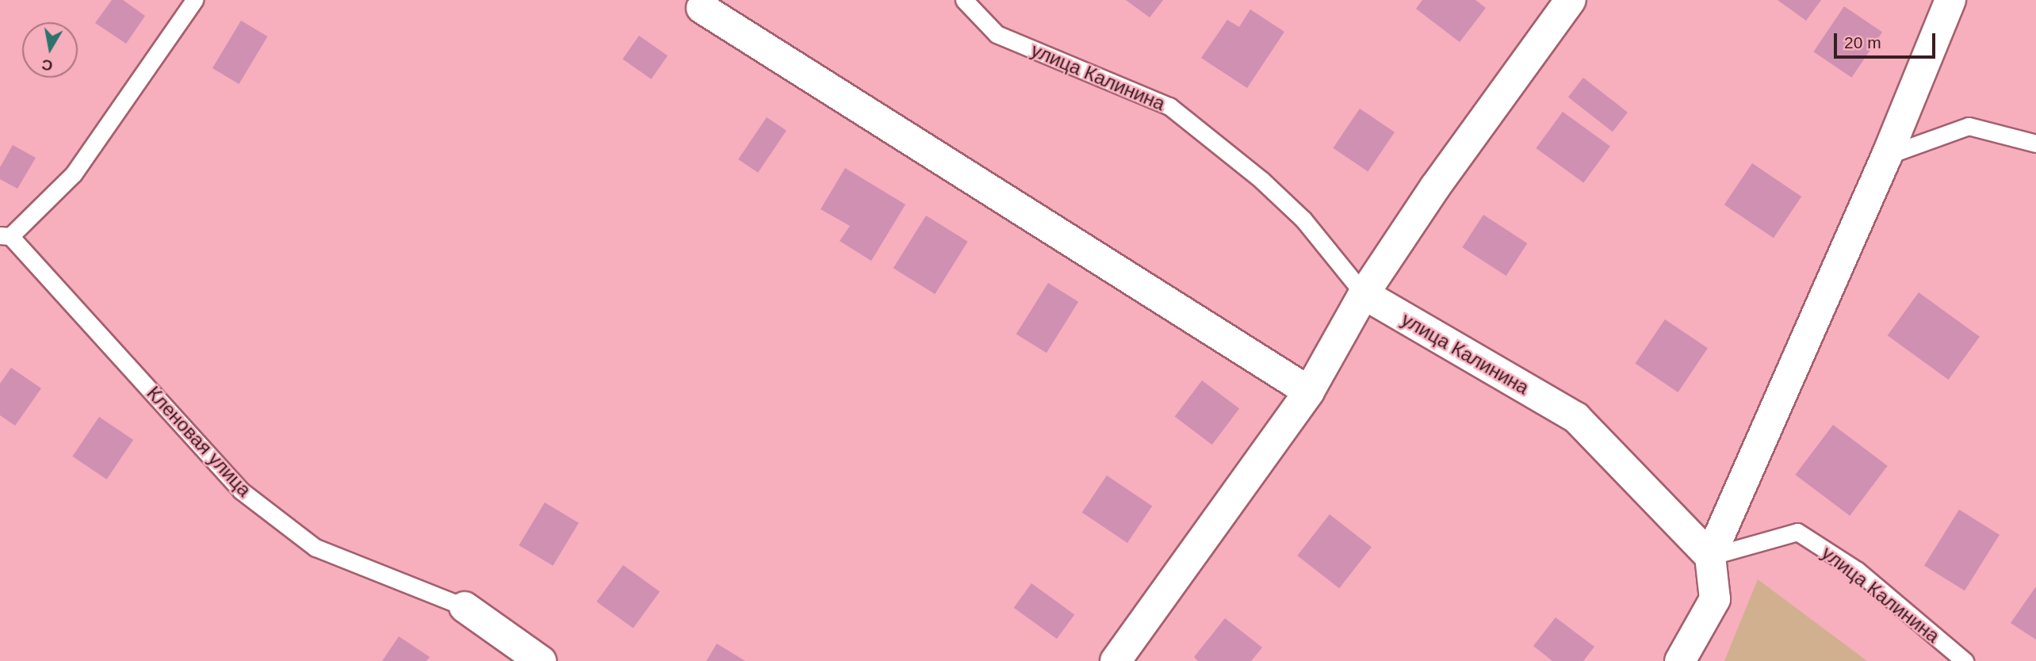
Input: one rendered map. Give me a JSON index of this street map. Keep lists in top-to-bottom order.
{
  "streets": {
    "street": ["улица Калинина", "Кленовая улица"]
  },
  "scale_bar": "20 m",
  "north": "bottom"
}
